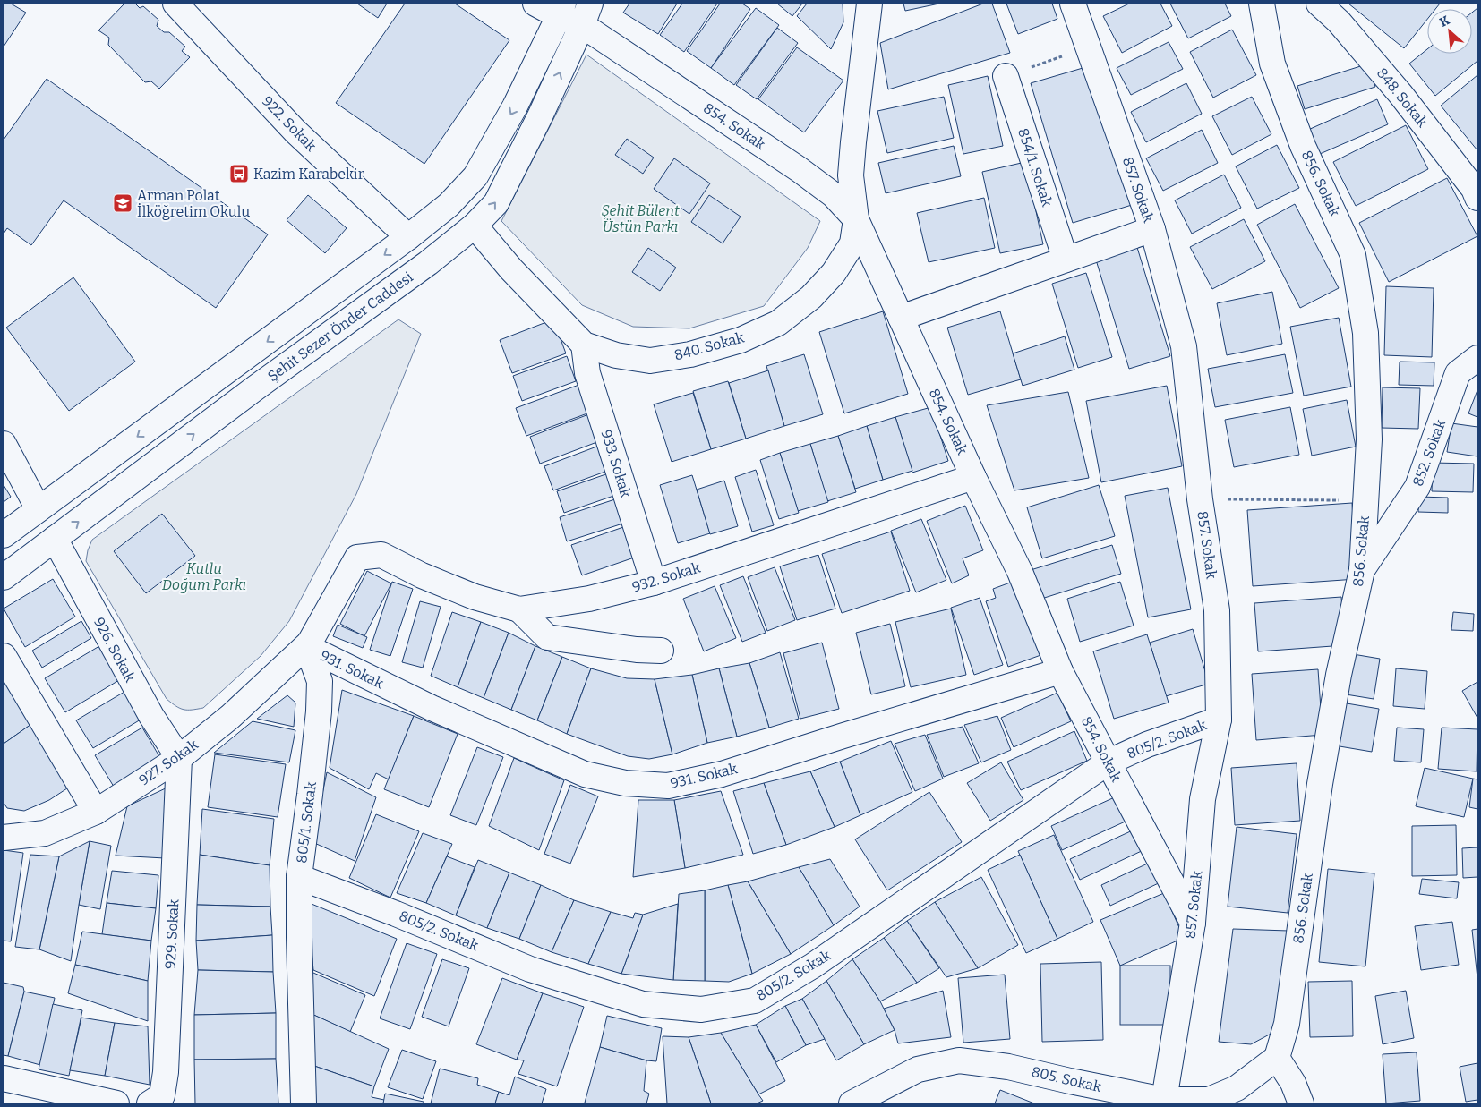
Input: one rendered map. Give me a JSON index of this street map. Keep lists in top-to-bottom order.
{
  "streets": {
    "street": [
      "848. Sokak",
      "922. Sokak",
      "854. Sokak",
      "854/1. Sokak",
      "856. Sokak",
      "857. Sokak",
      "Şehit Sezer Önder Caddesi",
      "840. Sokak",
      "852. Sokak",
      "933. Sokak",
      "932. Sokak",
      "926. Sokak",
      "931. Sokak",
      "805/2. Sokak",
      "927. Sokak",
      "805/1. Sokak",
      "929. Sokak",
      "805. Sokak"
    ]
  },
  "crossings": [
    ["922. Sokak", "Şehit Sezer Önder Caddesi"],
    ["854. Sokak", "857. Sokak"],
    ["854. Sokak", "Şehit Sezer Önder Caddesi"],
    ["854. Sokak", "840. Sokak"],
    ["854. Sokak", "932. Sokak"],
    ["854. Sokak", "931. Sokak"],
    ["854. Sokak", "805/2. Sokak"],
    ["856. Sokak", "852. Sokak"],
    ["856. Sokak", "805. Sokak"],
    ["857. Sokak", "805/2. Sokak"],
    ["857. Sokak", "805. Sokak"],
    ["Şehit Sezer Önder Caddesi", "840. Sokak"],
    ["Şehit Sezer Önder Caddesi", "926. Sokak"],
    ["840. Sokak", "933. Sokak"],
    ["933. Sokak", "932. Sokak"],
    ["932. Sokak", "931. Sokak"],
    ["932. Sokak", "927. Sokak"],
    ["932. Sokak", "805/1. Sokak"],
    ["926. Sokak", "927. Sokak"],
    ["926. Sokak", "929. Sokak"],
    ["931. Sokak", "927. Sokak"],
    ["931. Sokak", "805/1. Sokak"],
    ["805/2. Sokak", "805/1. Sokak"],
    ["927. Sokak", "805/1. Sokak"],
    ["927. Sokak", "929. Sokak"]
  ],
  "parks": ["Şehit Bülent Üstün Parkı", "Kutlu Doğum Parkı"],
  "places": {
    "bus stop": ["Kazim Karabekir"],
    "school or university": ["Arman Polat İlköğretim Okulu"]
  },
  "north": "top left"
}
